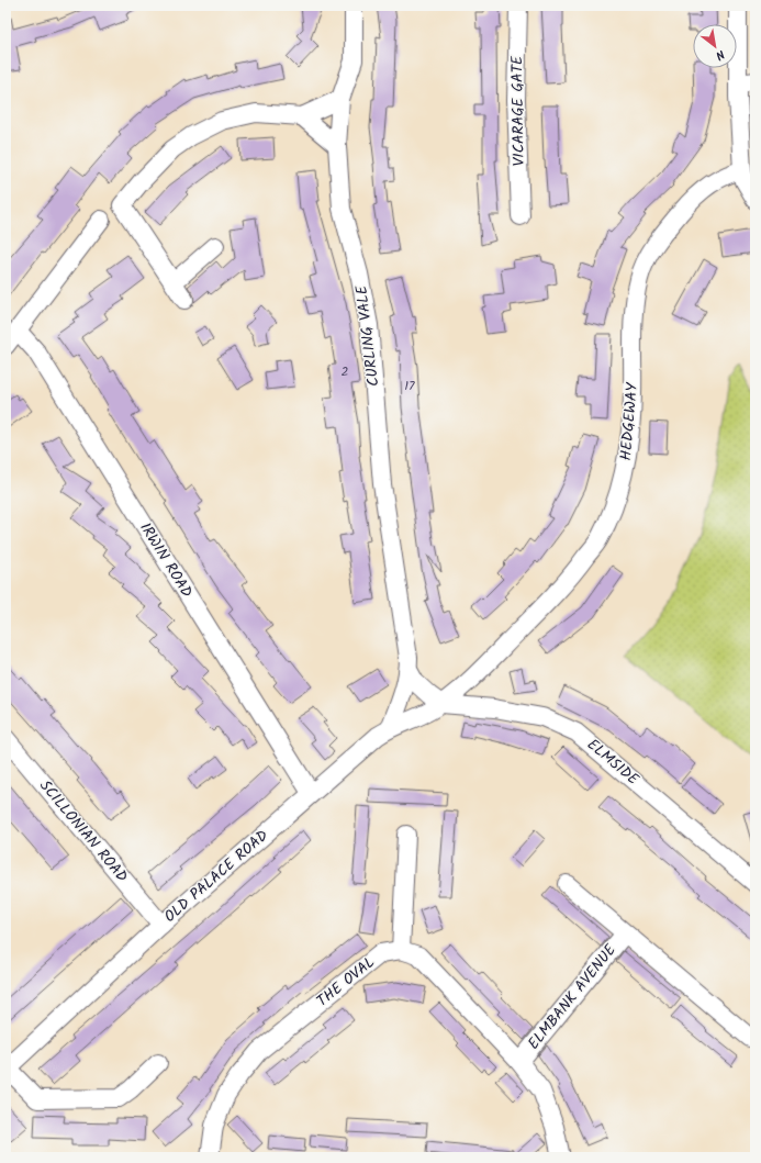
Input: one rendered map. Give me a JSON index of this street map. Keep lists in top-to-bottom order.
{
  "streets": {
    "street": [
      "VICARAGE GATE",
      "CURLING VALE",
      "HEDGEWAY",
      "IRWIN ROAD",
      "ELMSIDE",
      "SCILLONIAN ROAD",
      "OLD PALACE ROAD",
      "THE OVAL",
      "ELMBANK AVENUE"
    ]
  },
  "crossings": [
    ["CURLING VALE", "OLD PALACE ROAD"],
    ["HEDGEWAY", "ELMSIDE"],
    ["HEDGEWAY", "OLD PALACE ROAD"],
    ["IRWIN ROAD", "OLD PALACE ROAD"],
    ["ELMSIDE", "OLD PALACE ROAD"],
    ["SCILLONIAN ROAD", "OLD PALACE ROAD"]
  ],
  "house_numbers": ["2", "17"],
  "north": "bottom right"
}
